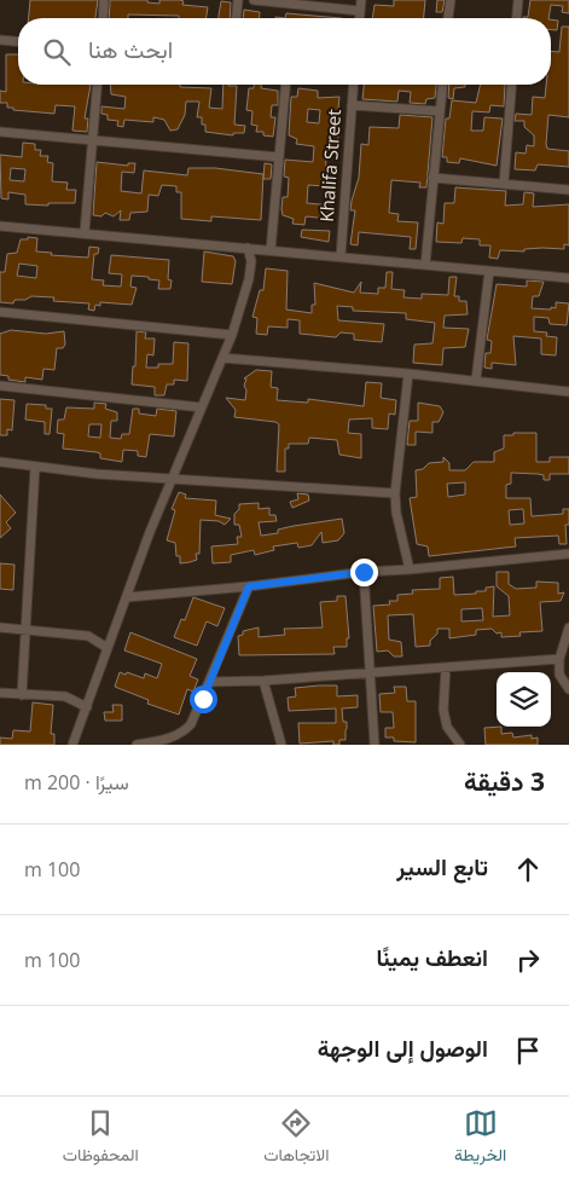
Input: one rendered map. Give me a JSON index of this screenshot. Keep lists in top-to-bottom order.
{
  "streets": {
    "street": ["Khalifa Street"]
  },
  "page": {
    "search": "ابحث هنا",
    "heading": ["3 دقيقة", "سيرًا · 200 m"],
    "list": [
      ["تابع السير", "100 m"],
      ["انعطف يمينًا", "100 m"],
      "الوصول إلى الوجهة"
    ],
    "nav": ["الخريطة", "الاتجاهات", "المحفوظات"]
  }
}
